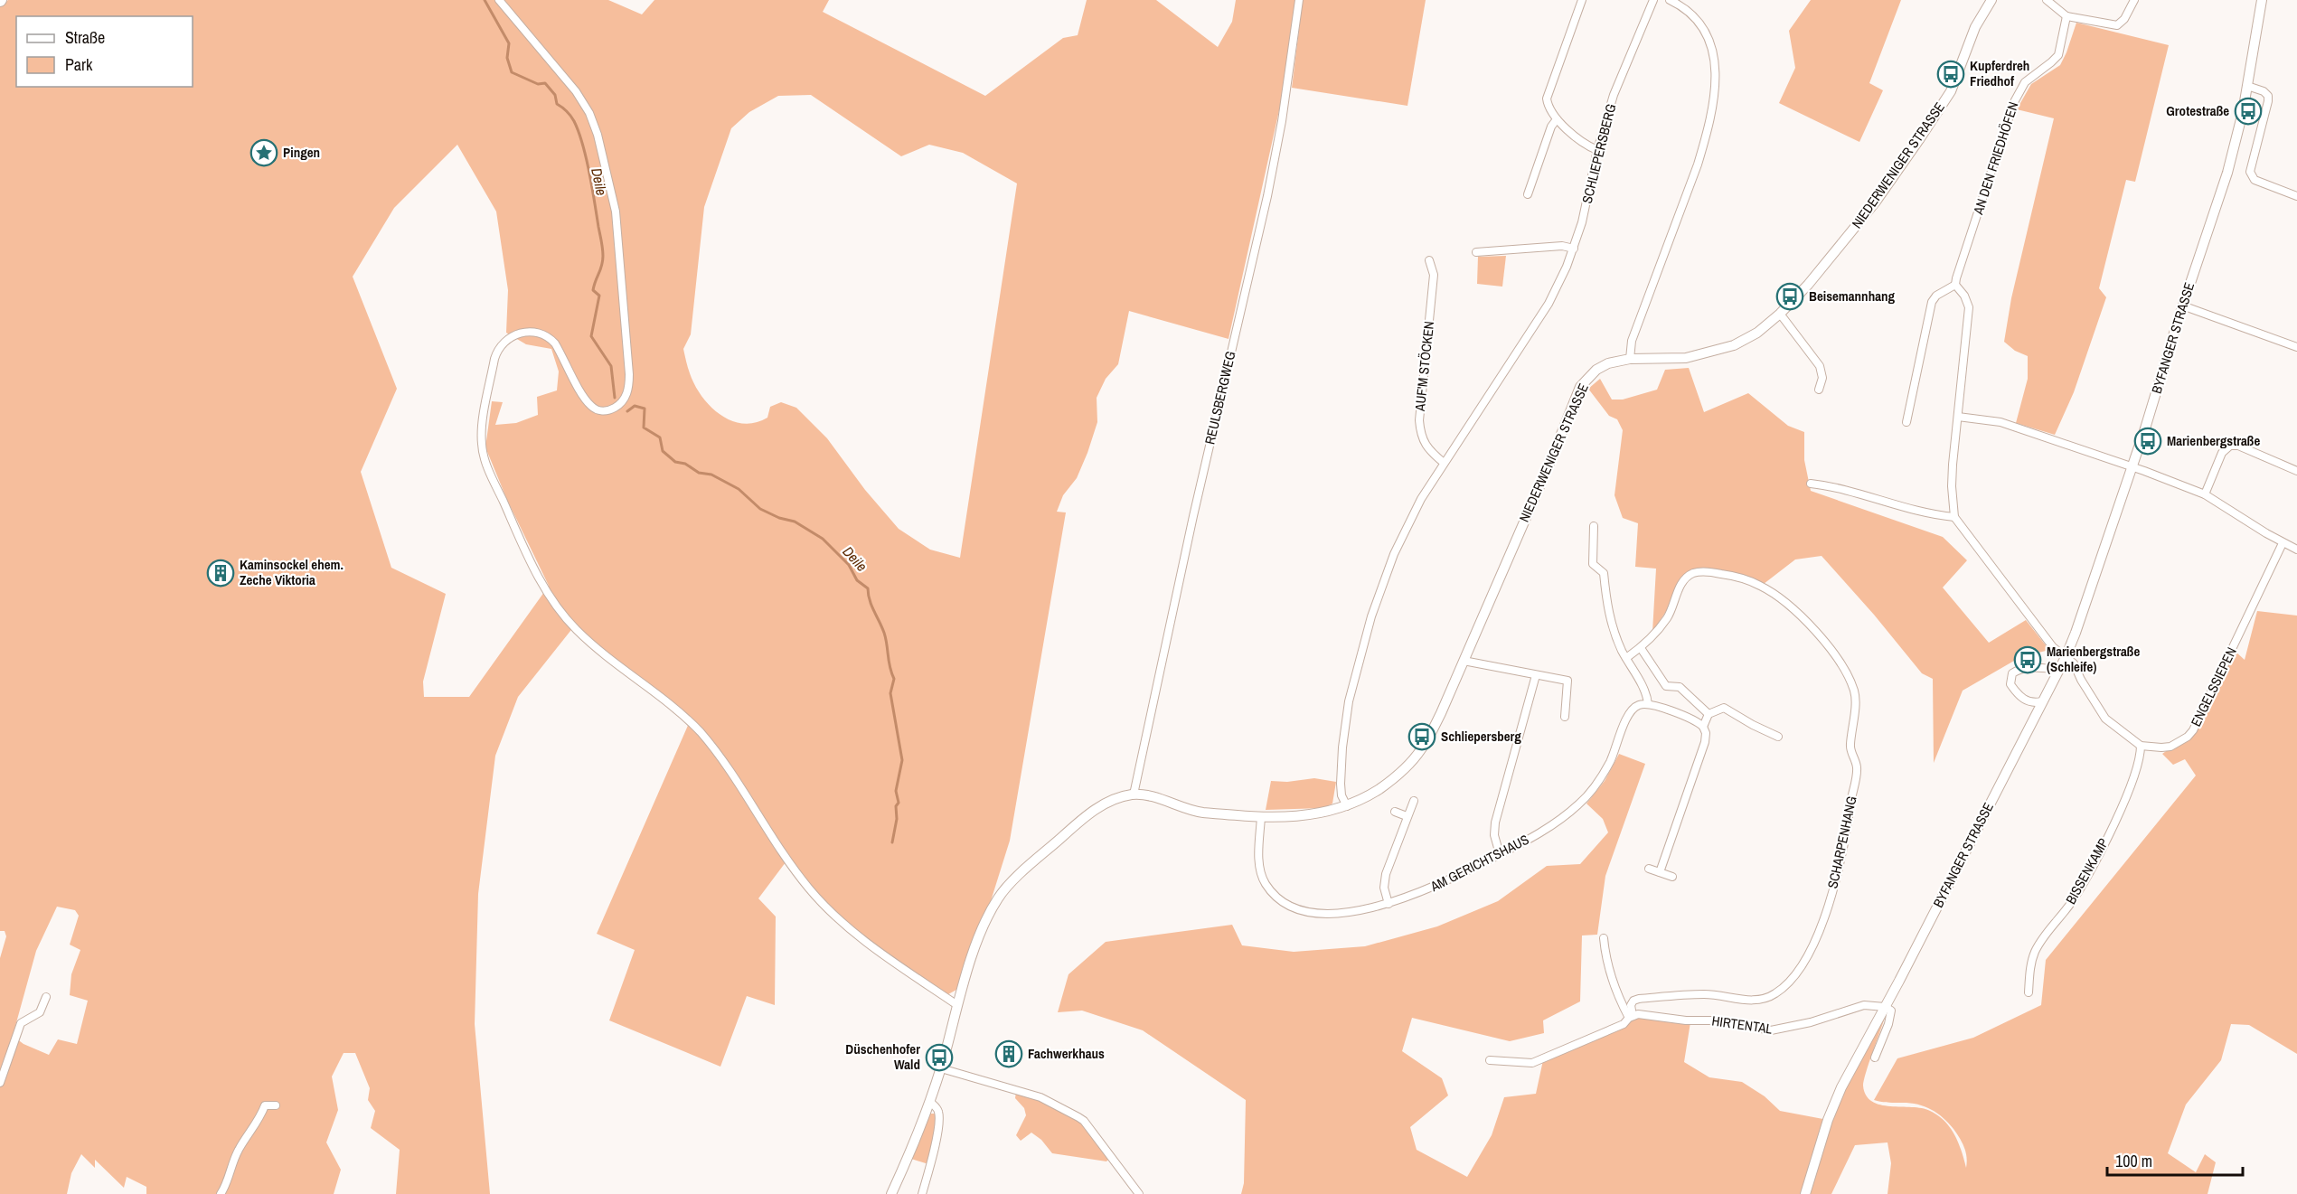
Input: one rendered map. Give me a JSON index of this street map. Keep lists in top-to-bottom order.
{
  "streets": {
    "street": [
      "SCHLIEPERSBERG",
      "AN DEN FRIEDHÖFEN",
      "NIEDERWENIGER STRASSE",
      "BYFANGER STRASSE",
      "AUF'M STÖCKEN",
      "REULSBERGWEG",
      "ENGELSSIEPEN",
      "SCHARPENHANG",
      "AM GERICHTSHAUS",
      "BISSENKAMP",
      "HIRTENTAL"
    ]
  },
  "crossings": [
    ["SCHLIEPERSBERG", "NIEDERWENIGER STRASSE"],
    ["SCHLIEPERSBERG", "AUF'M STÖCKEN"],
    ["NIEDERWENIGER STRASSE", "REULSBERGWEG"],
    ["NIEDERWENIGER STRASSE", "AM GERICHTSHAUS"],
    ["BYFANGER STRASSE", "HIRTENTAL"],
    ["ENGELSSIEPEN", "BISSENKAMP"],
    ["SCHARPENHANG", "HIRTENTAL"]
  ],
  "water": ["Deile"],
  "places": {
    "bus stop": [
      "Kupferdreh Friedhof",
      "Grotestraße",
      "Beisemannhang",
      "Marienbergstraße",
      "Marienbergstraße (Schleife)",
      "Schliepersberg",
      "Düschenhofer Wald"
    ],
    "place": ["Pingen"],
    "building": ["Kaminsockel ehem. Zeche Viktoria", "Fachwerkhaus"]
  },
  "legend": ["Straße", "Park"],
  "scale_bar": "100 m"
}
